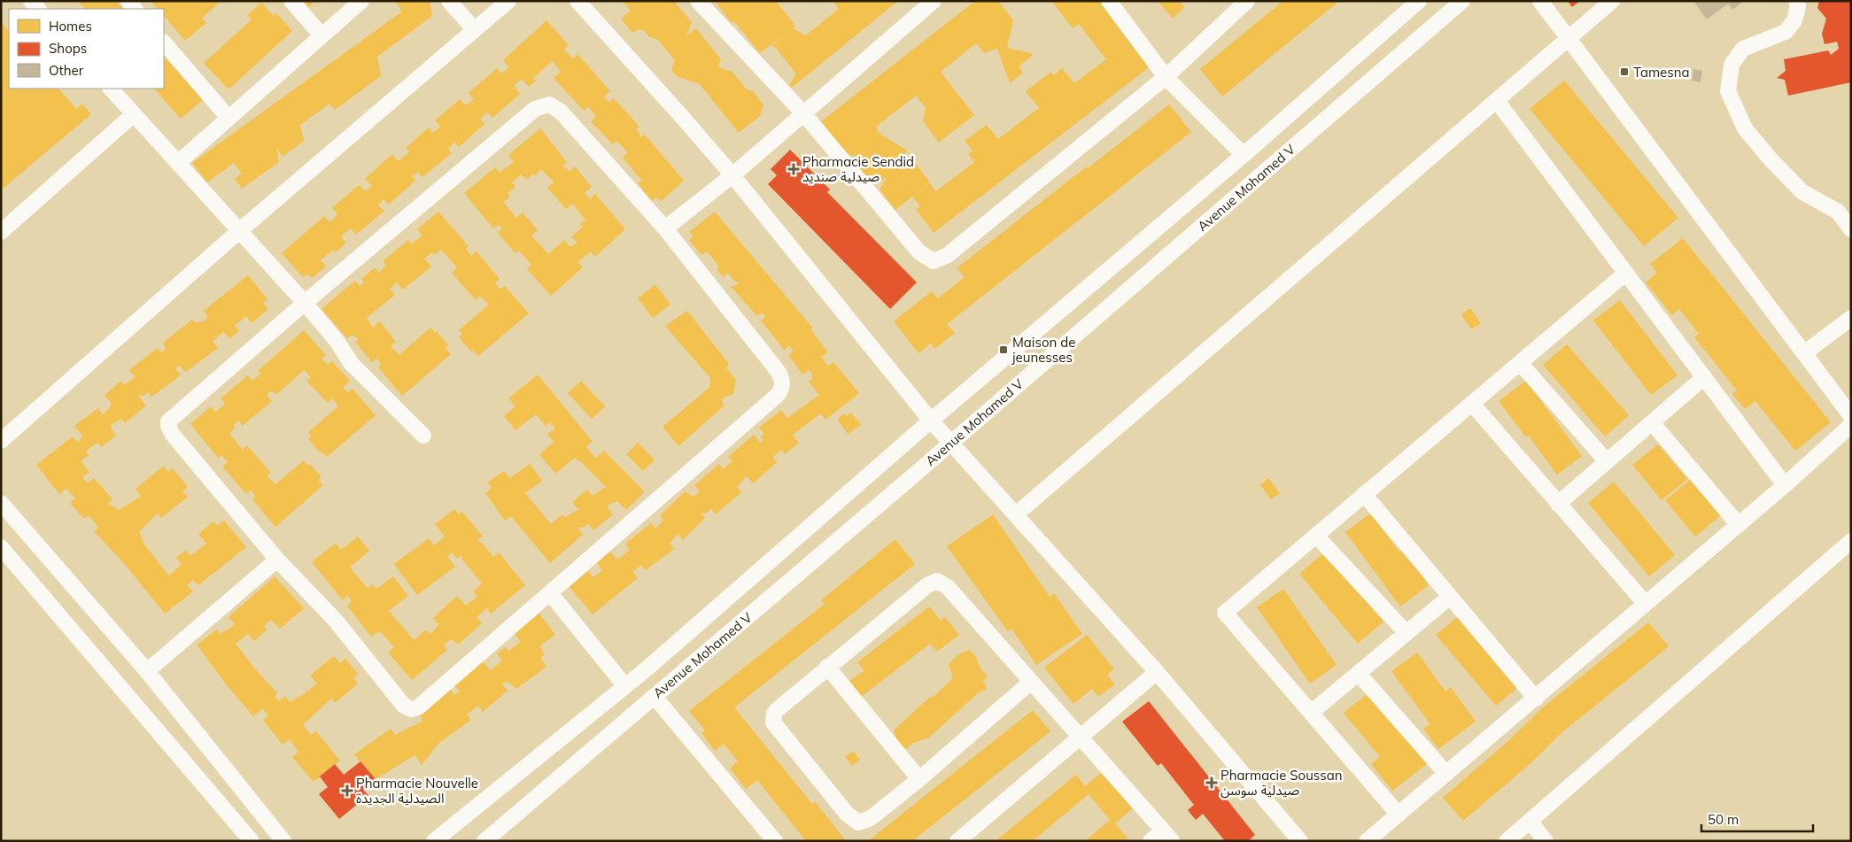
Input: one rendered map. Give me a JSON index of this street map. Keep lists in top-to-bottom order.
{
  "streets": {
    "street": ["Avenue Mohamed V"]
  },
  "places": {
    "transit": ["Tamesna", "Maison de jeunesses"],
    "health": ["Pharmacie Sendid صيدلية صنديد", "Pharmacie Soussan صيدلية سوسن", "Pharmacie Nouvelle الصيدلية الجديدة"]
  },
  "legend": ["Homes", "Shops", "Other"],
  "scale_bar": "50 m"
}
